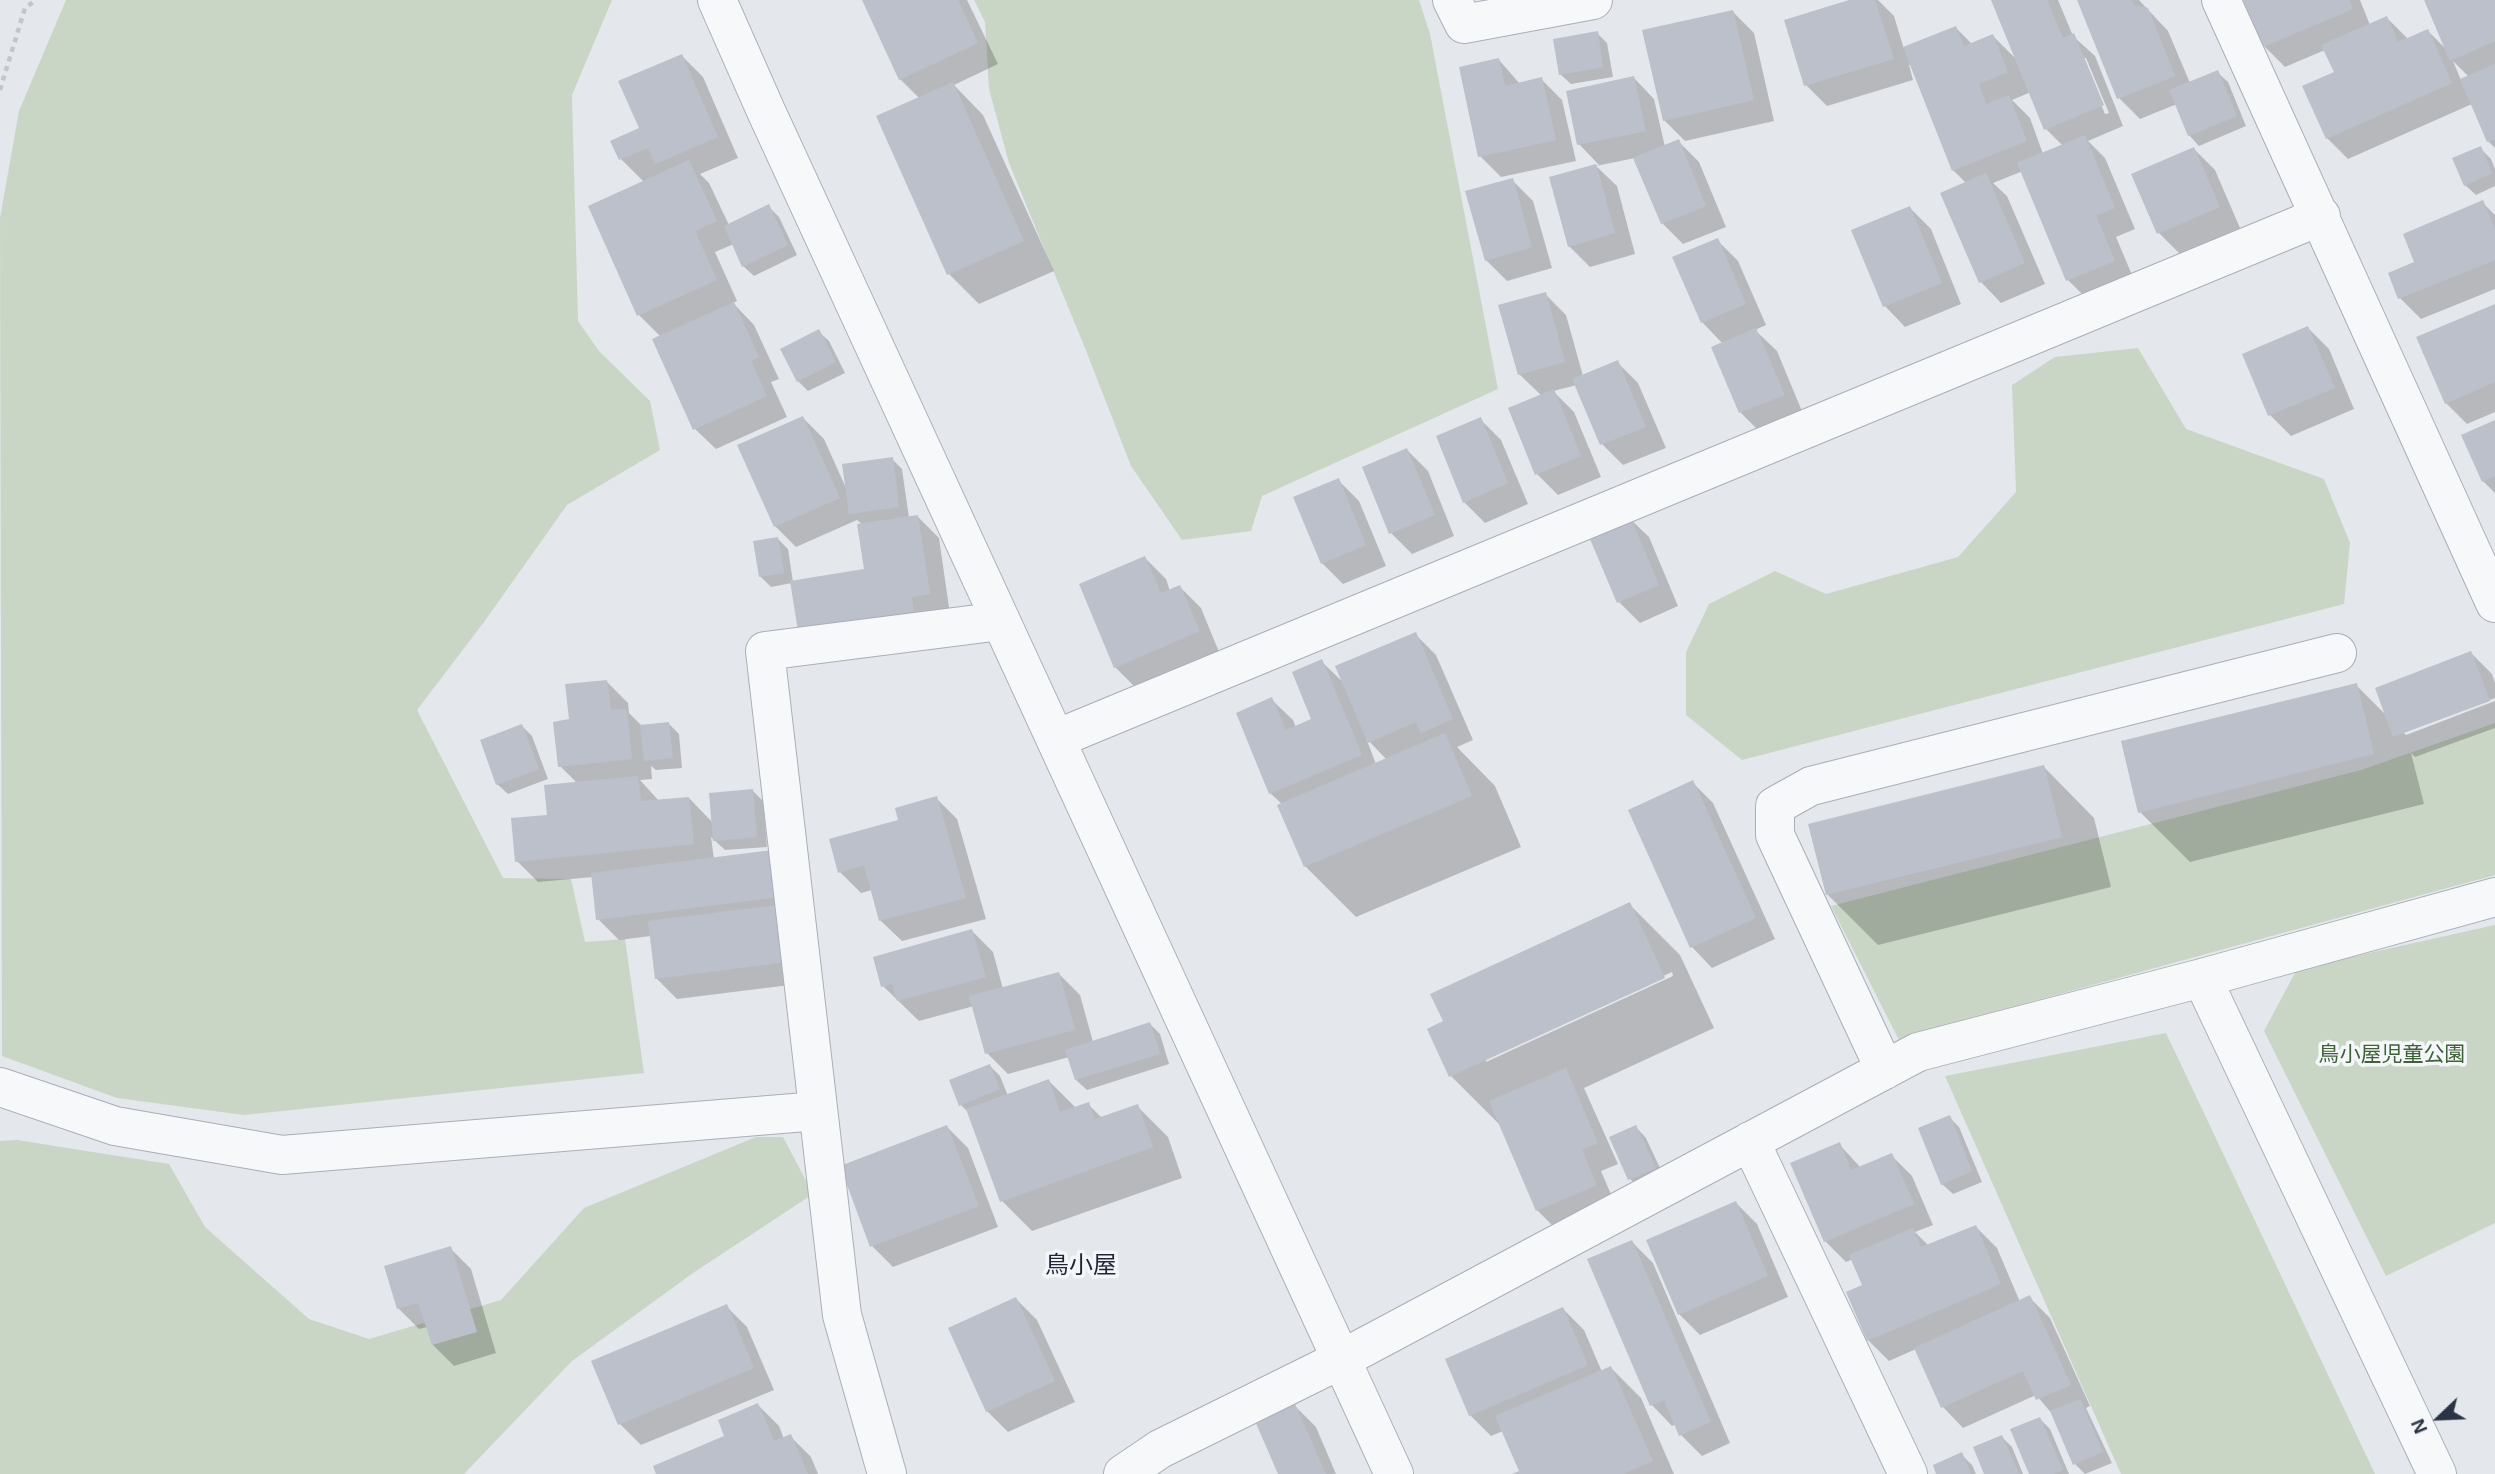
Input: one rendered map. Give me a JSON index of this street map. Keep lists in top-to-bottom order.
{
  "districts": ["鳥小屋"],
  "parks": ["鳥小屋児童公園"],
  "north": "bottom left"
}
